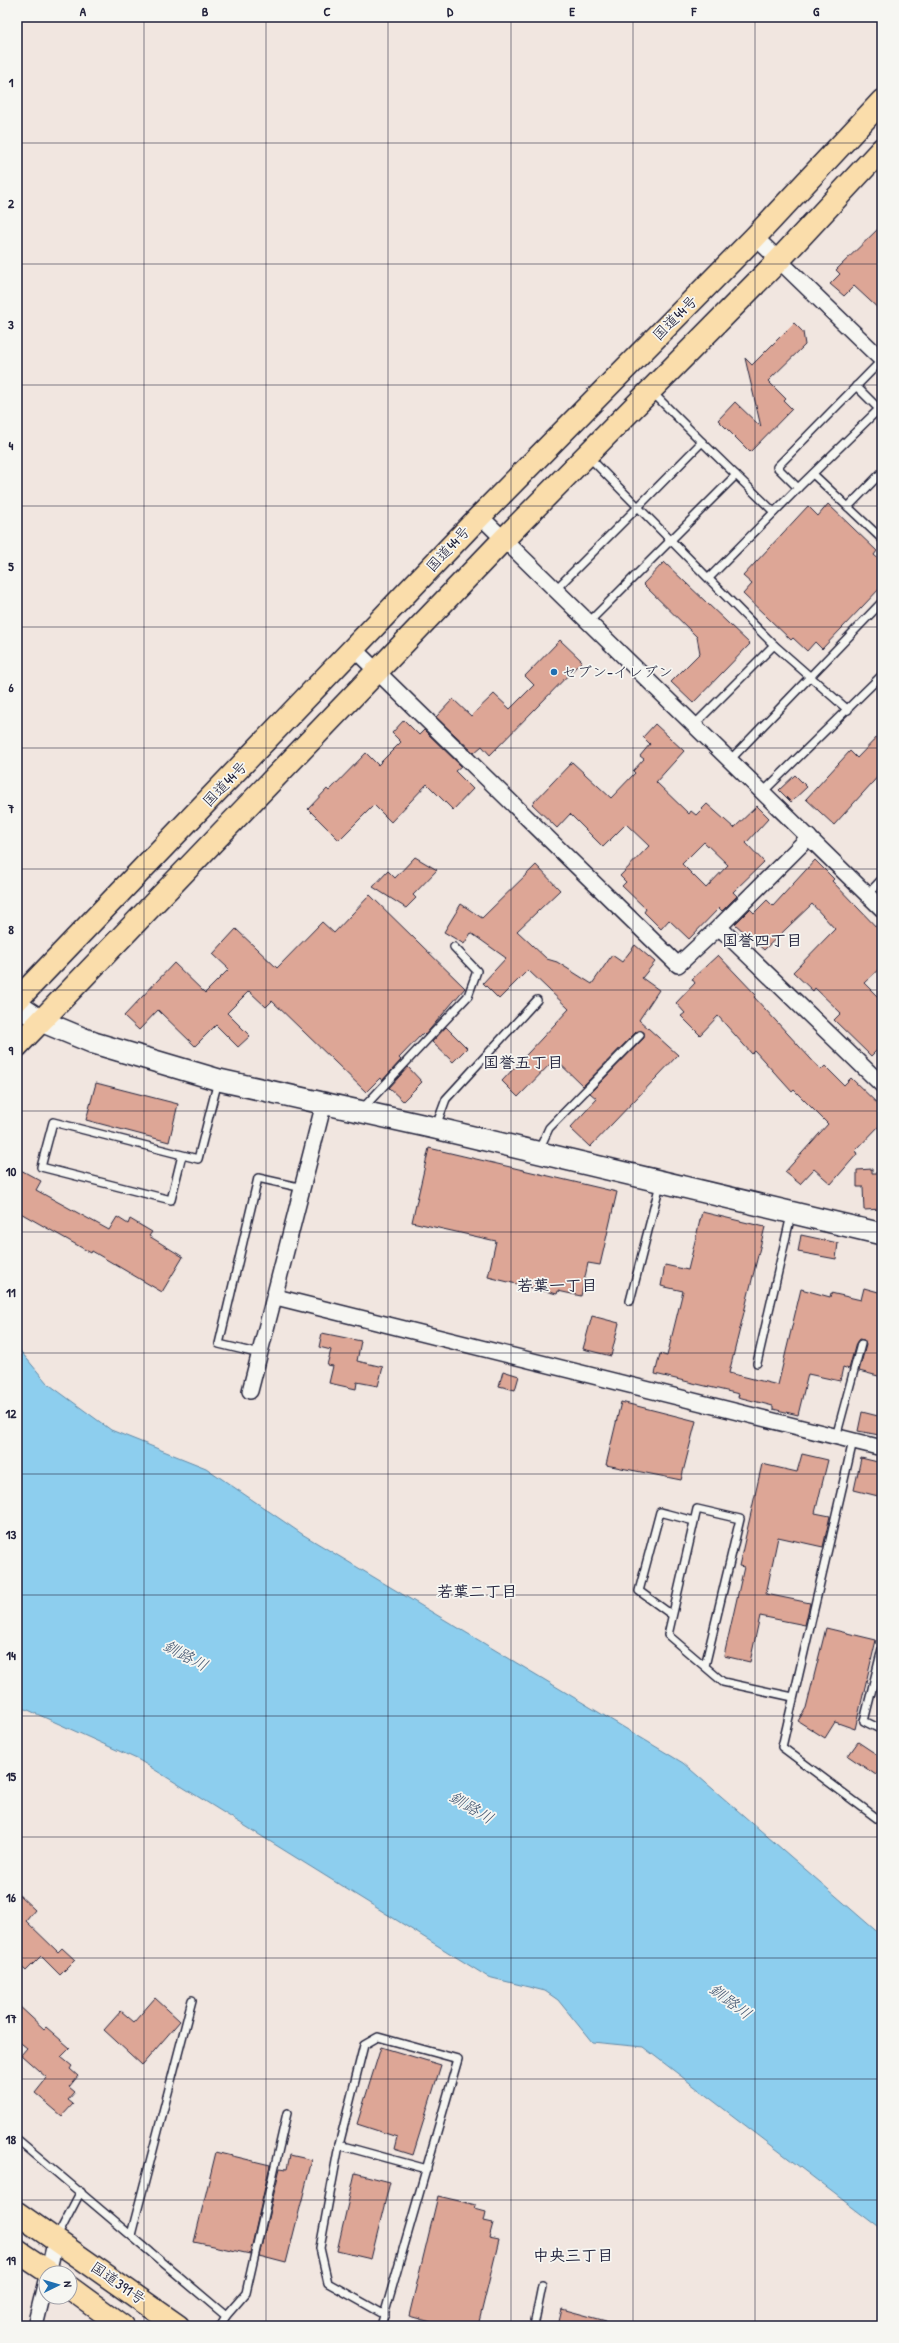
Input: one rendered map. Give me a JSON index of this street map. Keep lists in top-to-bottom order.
{
  "streets": {
    "highway": ["国道44号", "国道391号"]
  },
  "districts": [
    "国誉四丁目",
    "国誉五丁目",
    "若葉一丁目",
    "若葉二丁目",
    "中央三丁目"
  ],
  "water": ["釧路川"],
  "places": ["セブン-イレブン"],
  "north": "right",
  "grid": {
    "columns": [
      "A",
      "B",
      "C",
      "D",
      "E",
      "F",
      "G"
    ],
    "rows": [
      "1",
      "2",
      "3",
      "4",
      "5",
      "6",
      "7",
      "8",
      "9",
      "10",
      "11",
      "12",
      "13",
      "14",
      "15",
      "16",
      "17",
      "18",
      "19"
    ]
  }
}
